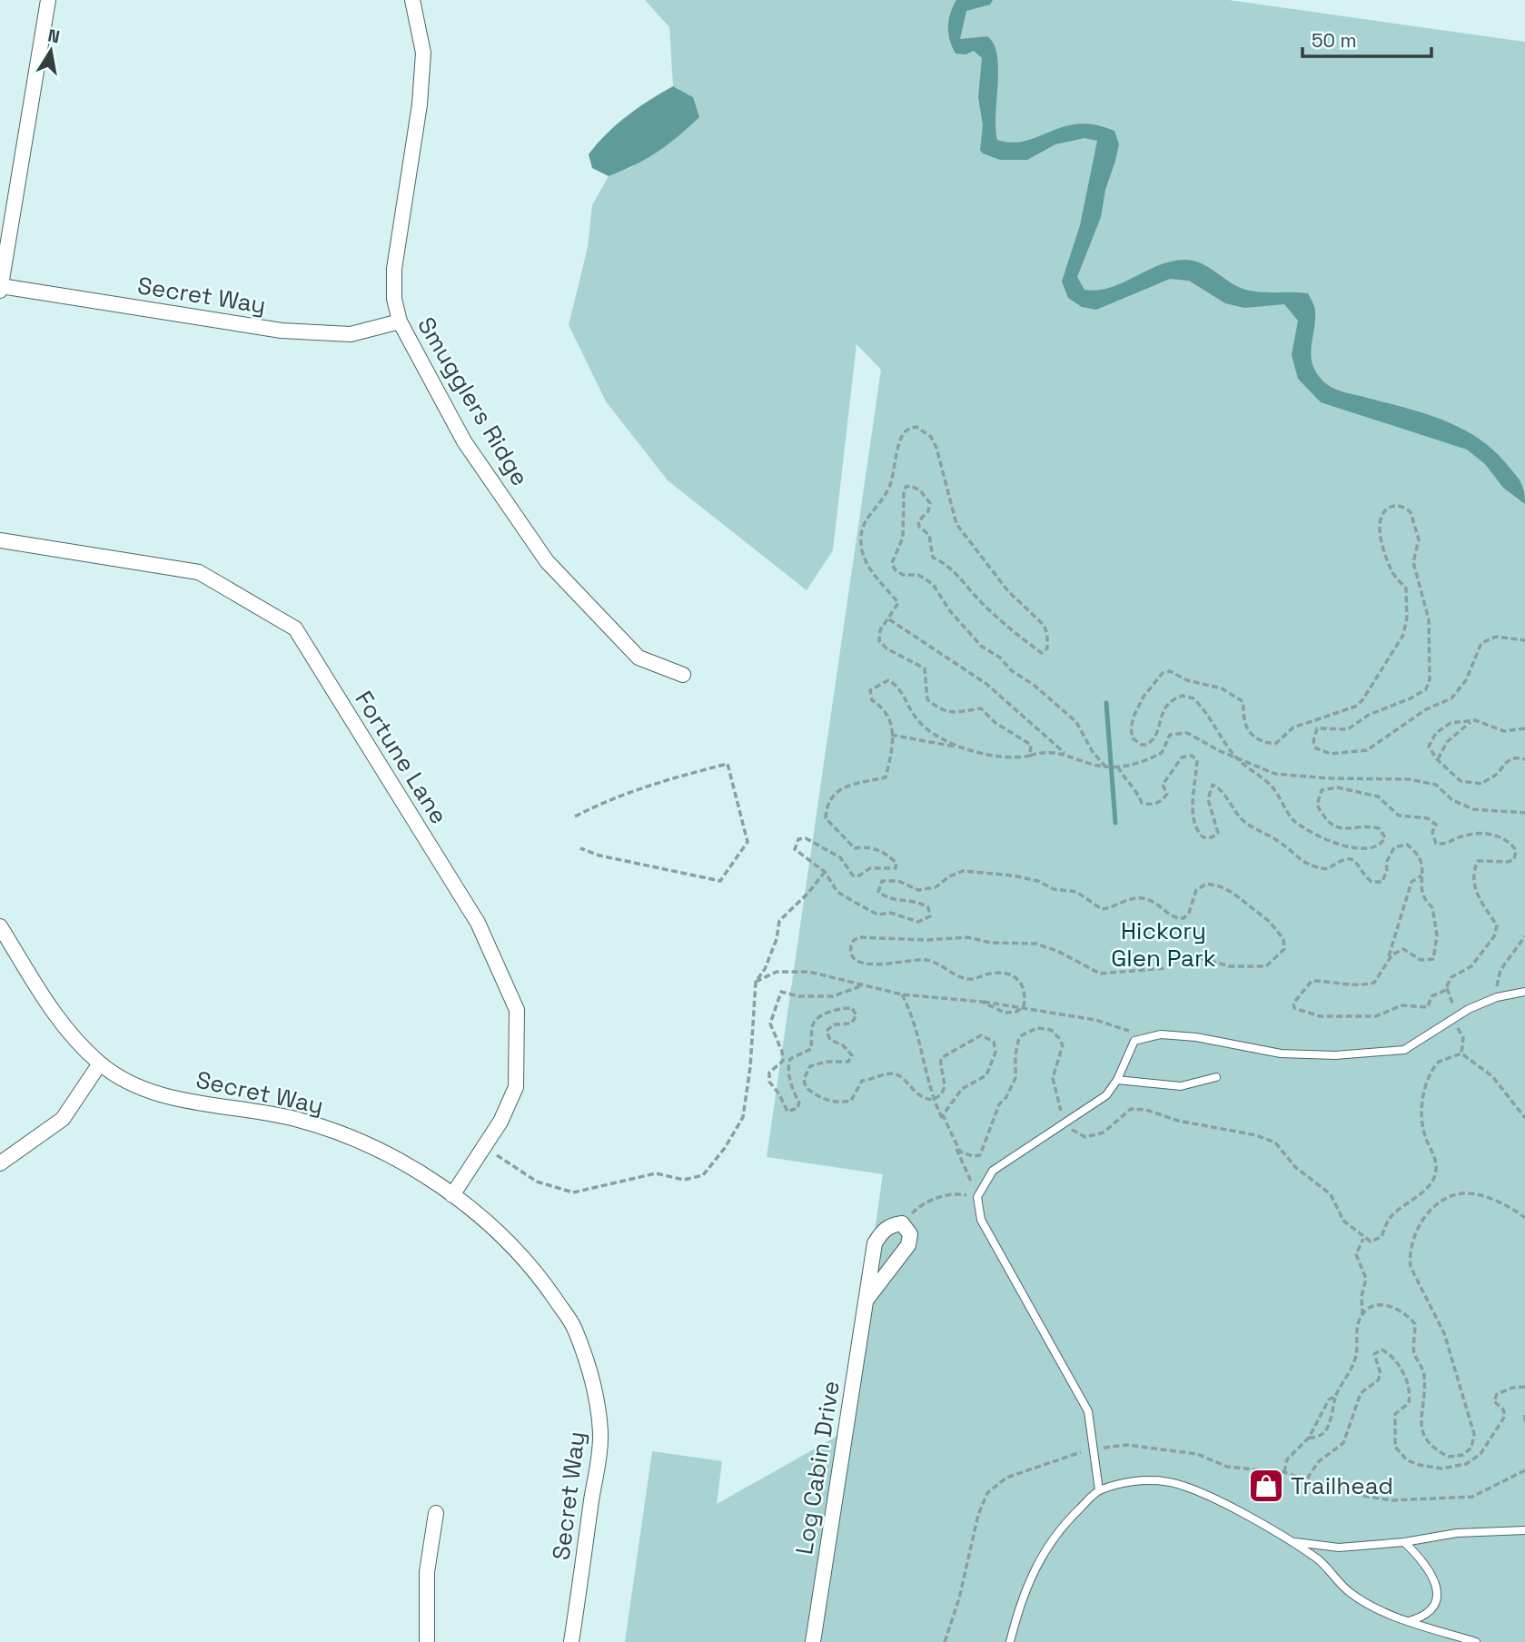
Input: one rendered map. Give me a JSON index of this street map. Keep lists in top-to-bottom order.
{
  "streets": {
    "street": [
      "Secret Way",
      "Smugglers Ridge",
      "Fortune Lane",
      "Log Cabin Drive"
    ]
  },
  "crossings": [
    ["Secret Way", "Smugglers Ridge"],
    ["Secret Way", "Fortune Lane"]
  ],
  "parks": ["Hickory Glen Park"],
  "places": {
    "shop": ["Trailhead"]
  },
  "scale_bar": "50 m",
  "north": "top"
}
